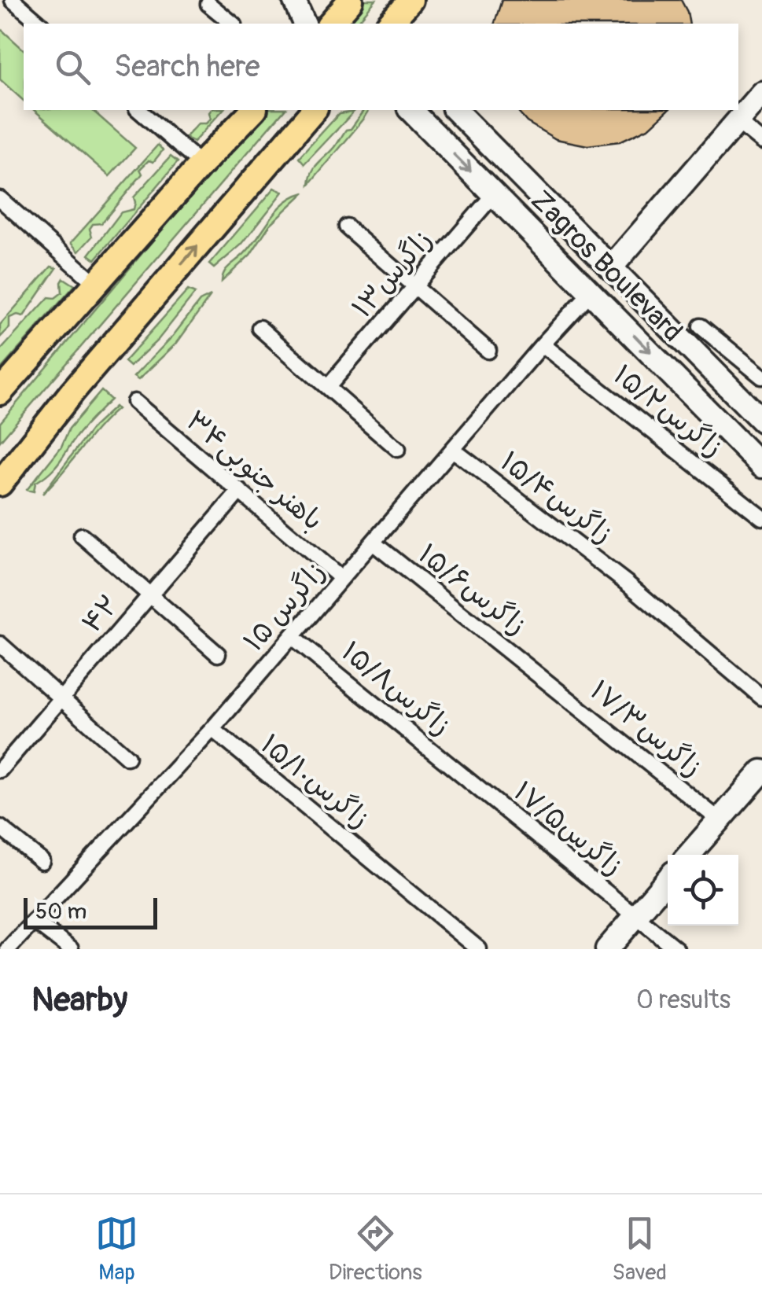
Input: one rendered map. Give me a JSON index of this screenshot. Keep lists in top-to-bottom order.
{
  "streets": {
    "main road": ["Zagros Boulevard"],
    "street": [
      "زاگرس۱۳",
      "زاگرس۱۵/۲",
      "باهنر جنوبی۳۴",
      "زاگرس۱۵/۴",
      "زاگرس۱۵/۶",
      "زاگرس ۱۵",
      "۴۲",
      "زاگرس۱۵/۸",
      "زاگرس۱۷/۳",
      "زاگرس۱۵/۱۰",
      "زاگرس۱۷/۵"
    ]
  },
  "crossings": [
    ["Zagros Boulevard", "زاگرس۱۳"],
    ["Zagros Boulevard", "زاگرس ۱۵"],
    ["زاگرس۱۵/۲", "زاگرس ۱۵"],
    ["باهنر جنوبی۳۴", "زاگرس ۱۵"],
    ["باهنر جنوبی۳۴", "۴۲"],
    ["زاگرس۱۵/۴", "زاگرس ۱۵"],
    ["زاگرس۱۵/۶", "زاگرس ۱۵"],
    ["زاگرس۱۵/۶", "زاگرس۱۷/۳"],
    ["زاگرس ۱۵", "زاگرس۱۵/۸"],
    ["زاگرس ۱۵", "زاگرس۱۵/۱۰"],
    ["زاگرس۱۵/۸", "زاگرس۱۷/۵"]
  ],
  "scale_bar": "50 m",
  "page": {
    "search": "Search here",
    "scale": "50 m",
    "heading": ["Nearby", "0 results"],
    "nav": ["Map", "Directions", "Saved"]
  }
}
